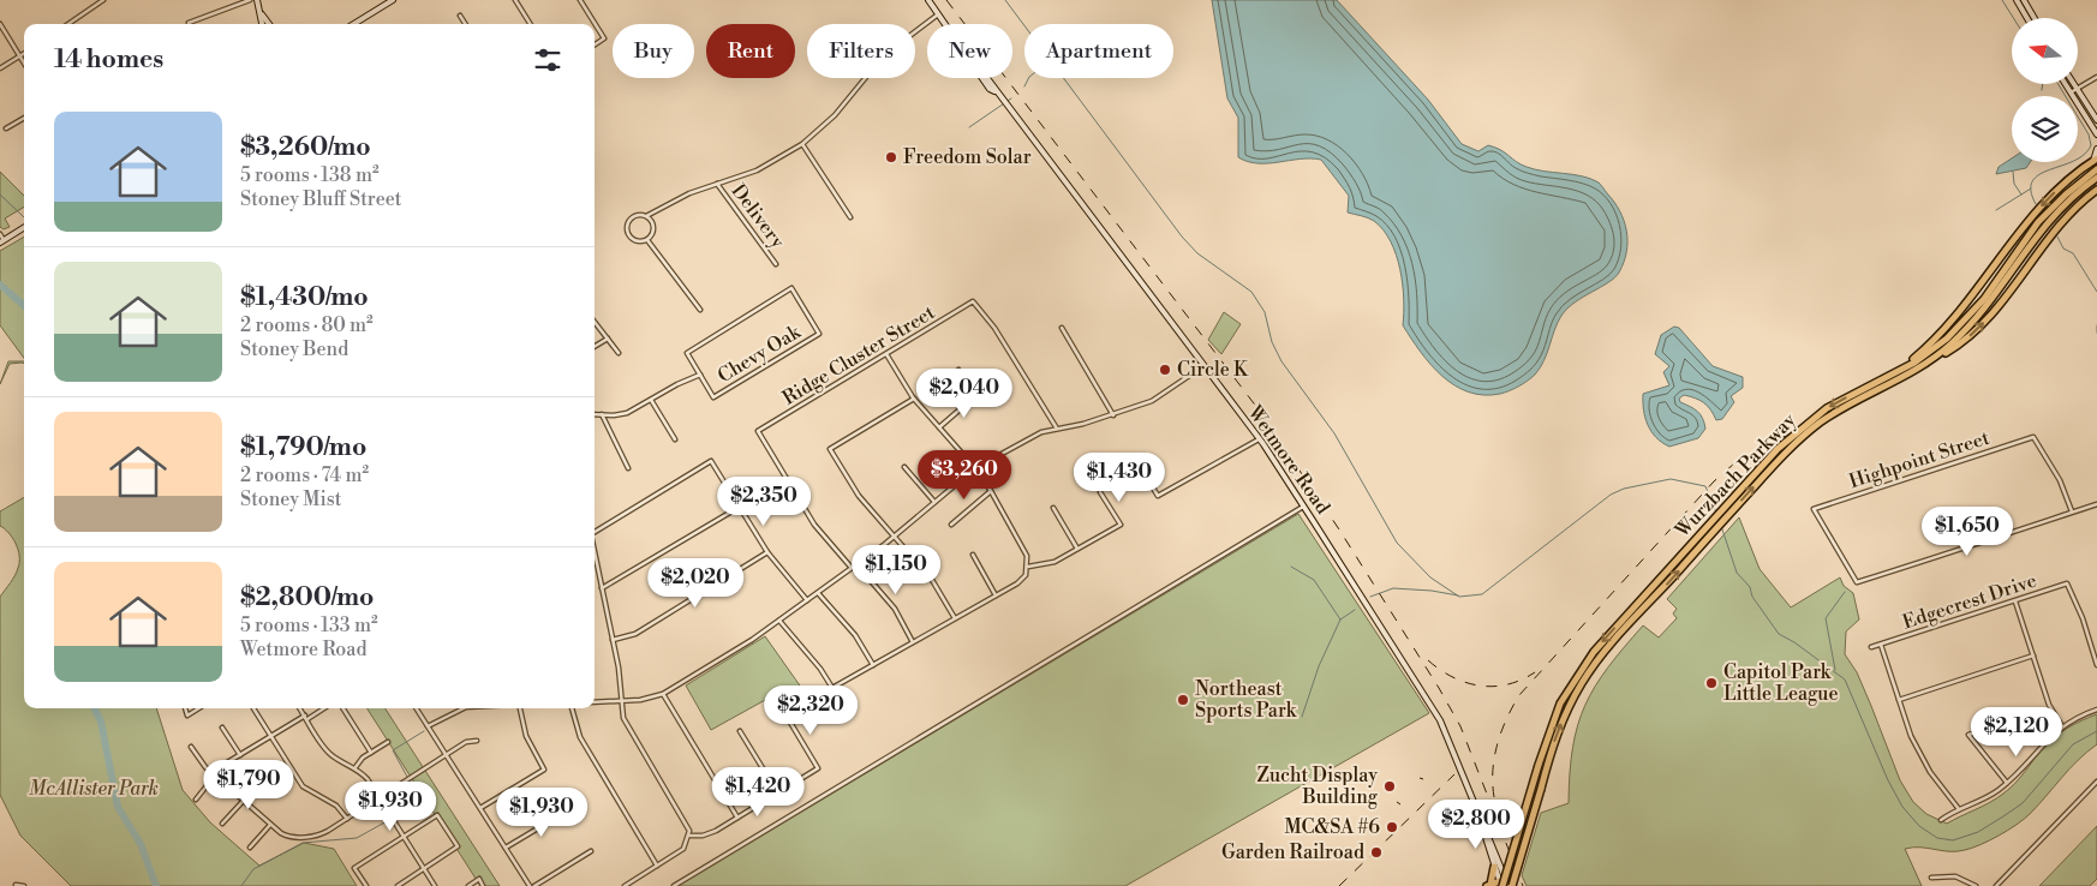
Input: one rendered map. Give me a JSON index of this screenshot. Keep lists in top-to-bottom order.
{
  "streets": {
    "highway": ["Wurzbach Parkway"],
    "main road": ["Wetmore Road"],
    "street": [
      "Delivery",
      "Chevy Oak",
      "Ridge Cluster Street",
      "Highpoint Street",
      "Edgecrest Drive"
    ]
  },
  "crossings": [
    ["Wetmore Road", "Wurzbach Parkway"]
  ],
  "parks": ["McAllister Park"],
  "places": [
    "Freedom Solar",
    "Circle K",
    "Capitol Park Little League",
    "Northeast Sports Park",
    "Zucht Display Building",
    "MC&SA #6",
    "Garden Railroad"
  ],
  "north": "left",
  "page": {
    "chip": [
      "Buy",
      "Rent",
      "Filters",
      "New",
      "Apartment"
    ],
    "heading": "14 homes",
    "list": [
      {
        "name": "$3,260/mo",
        "note": "5 rooms · 138 m² · Stoney Bluff Street"
      },
      {
        "name": "$1,430/mo",
        "note": "2 rooms · 80 m² · Stoney Bend"
      },
      {
        "name": "$1,790/mo",
        "note": "2 rooms · 74 m² · Stoney Mist"
      },
      {
        "name": "$2,800/mo",
        "note": "5 rooms · 133 m² · Wetmore Road"
      }
    ],
    "price": [
      "$2,040",
      "$3,260",
      "$1,430",
      "$2,350",
      "$1,650",
      "$1,150",
      "$2,020",
      "$2,320",
      "$2,120",
      "$1,790",
      "$1,420",
      "$1,930",
      "$1,930",
      "$2,800"
    ]
  }
}
